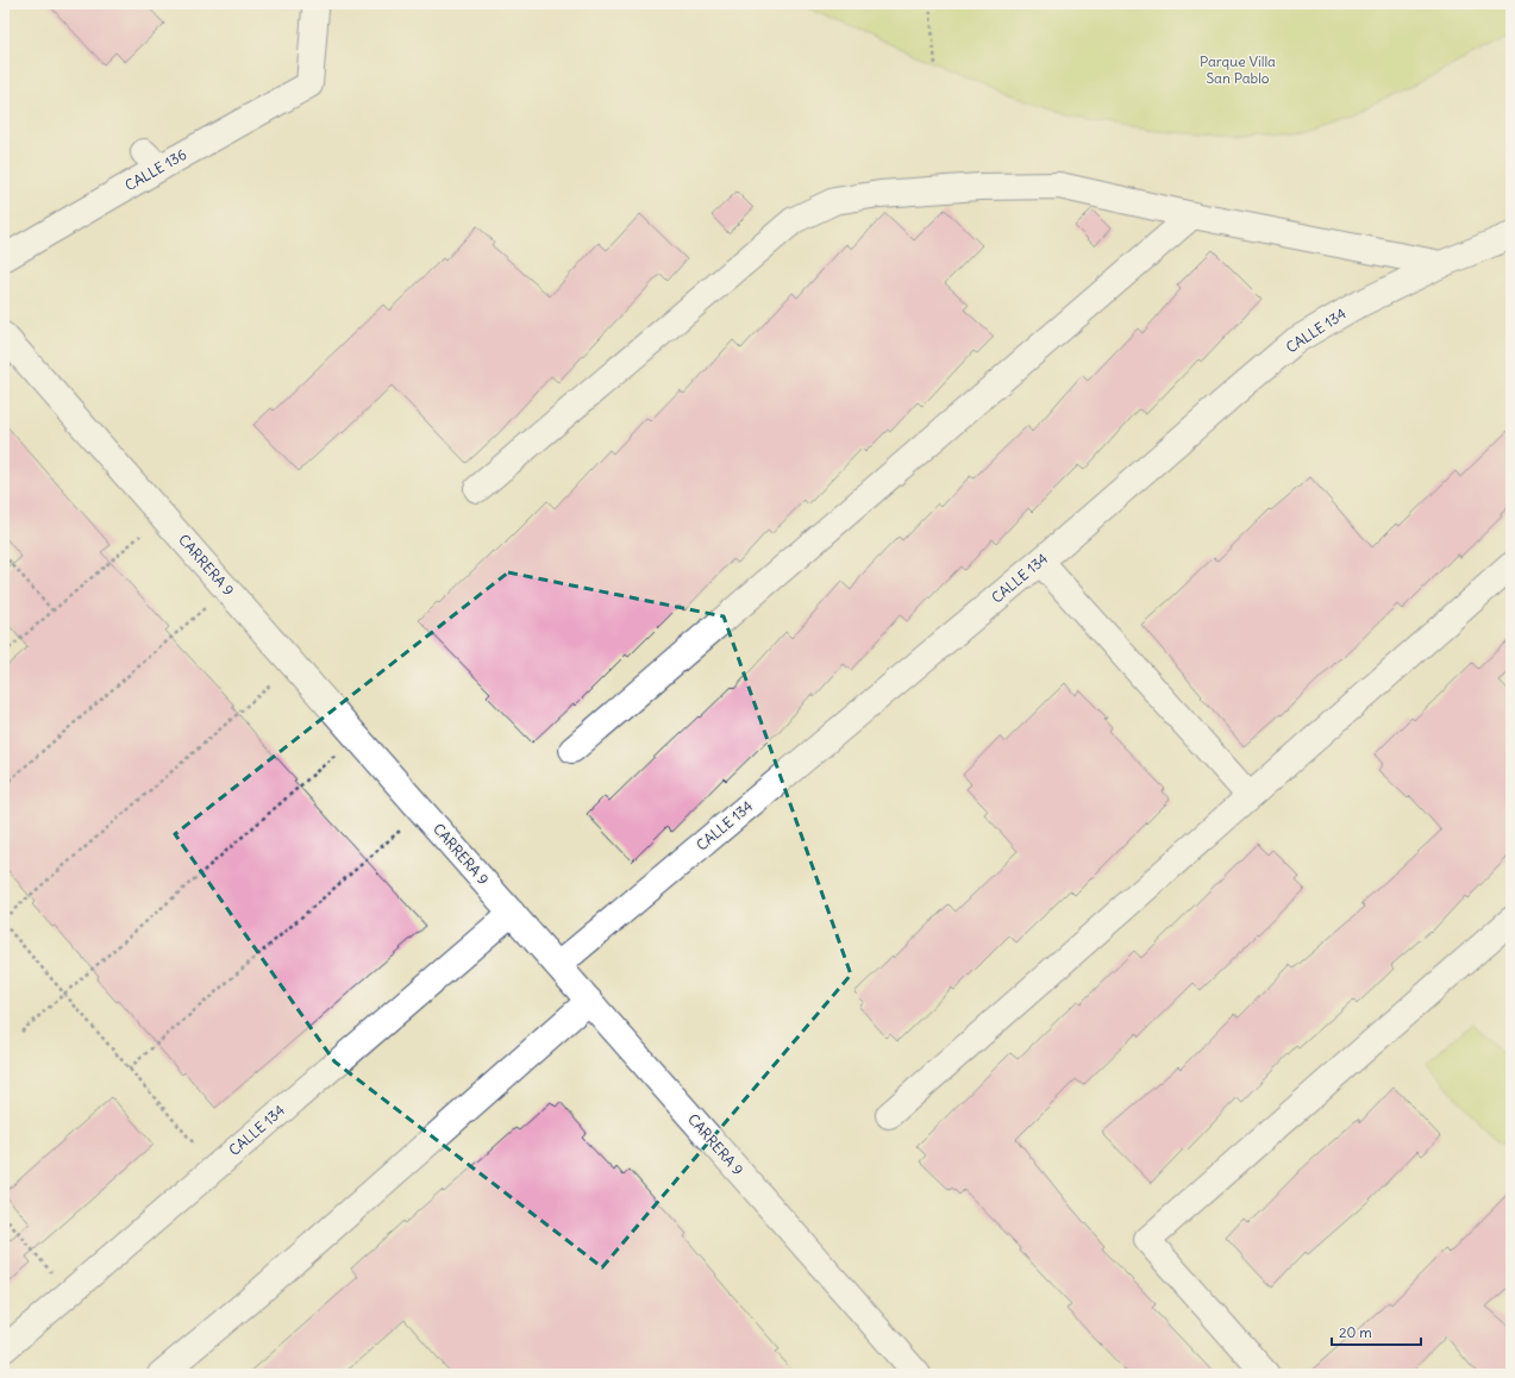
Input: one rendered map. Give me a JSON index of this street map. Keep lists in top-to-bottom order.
{
  "streets": {
    "street": ["CALLE 136", "CALLE 134", "CARRERA 9"]
  },
  "crossings": [
    ["CALLE 134", "CARRERA 9"]
  ],
  "parks": ["Parque Villa San Pablo"],
  "scale_bar": "20 m"
}
